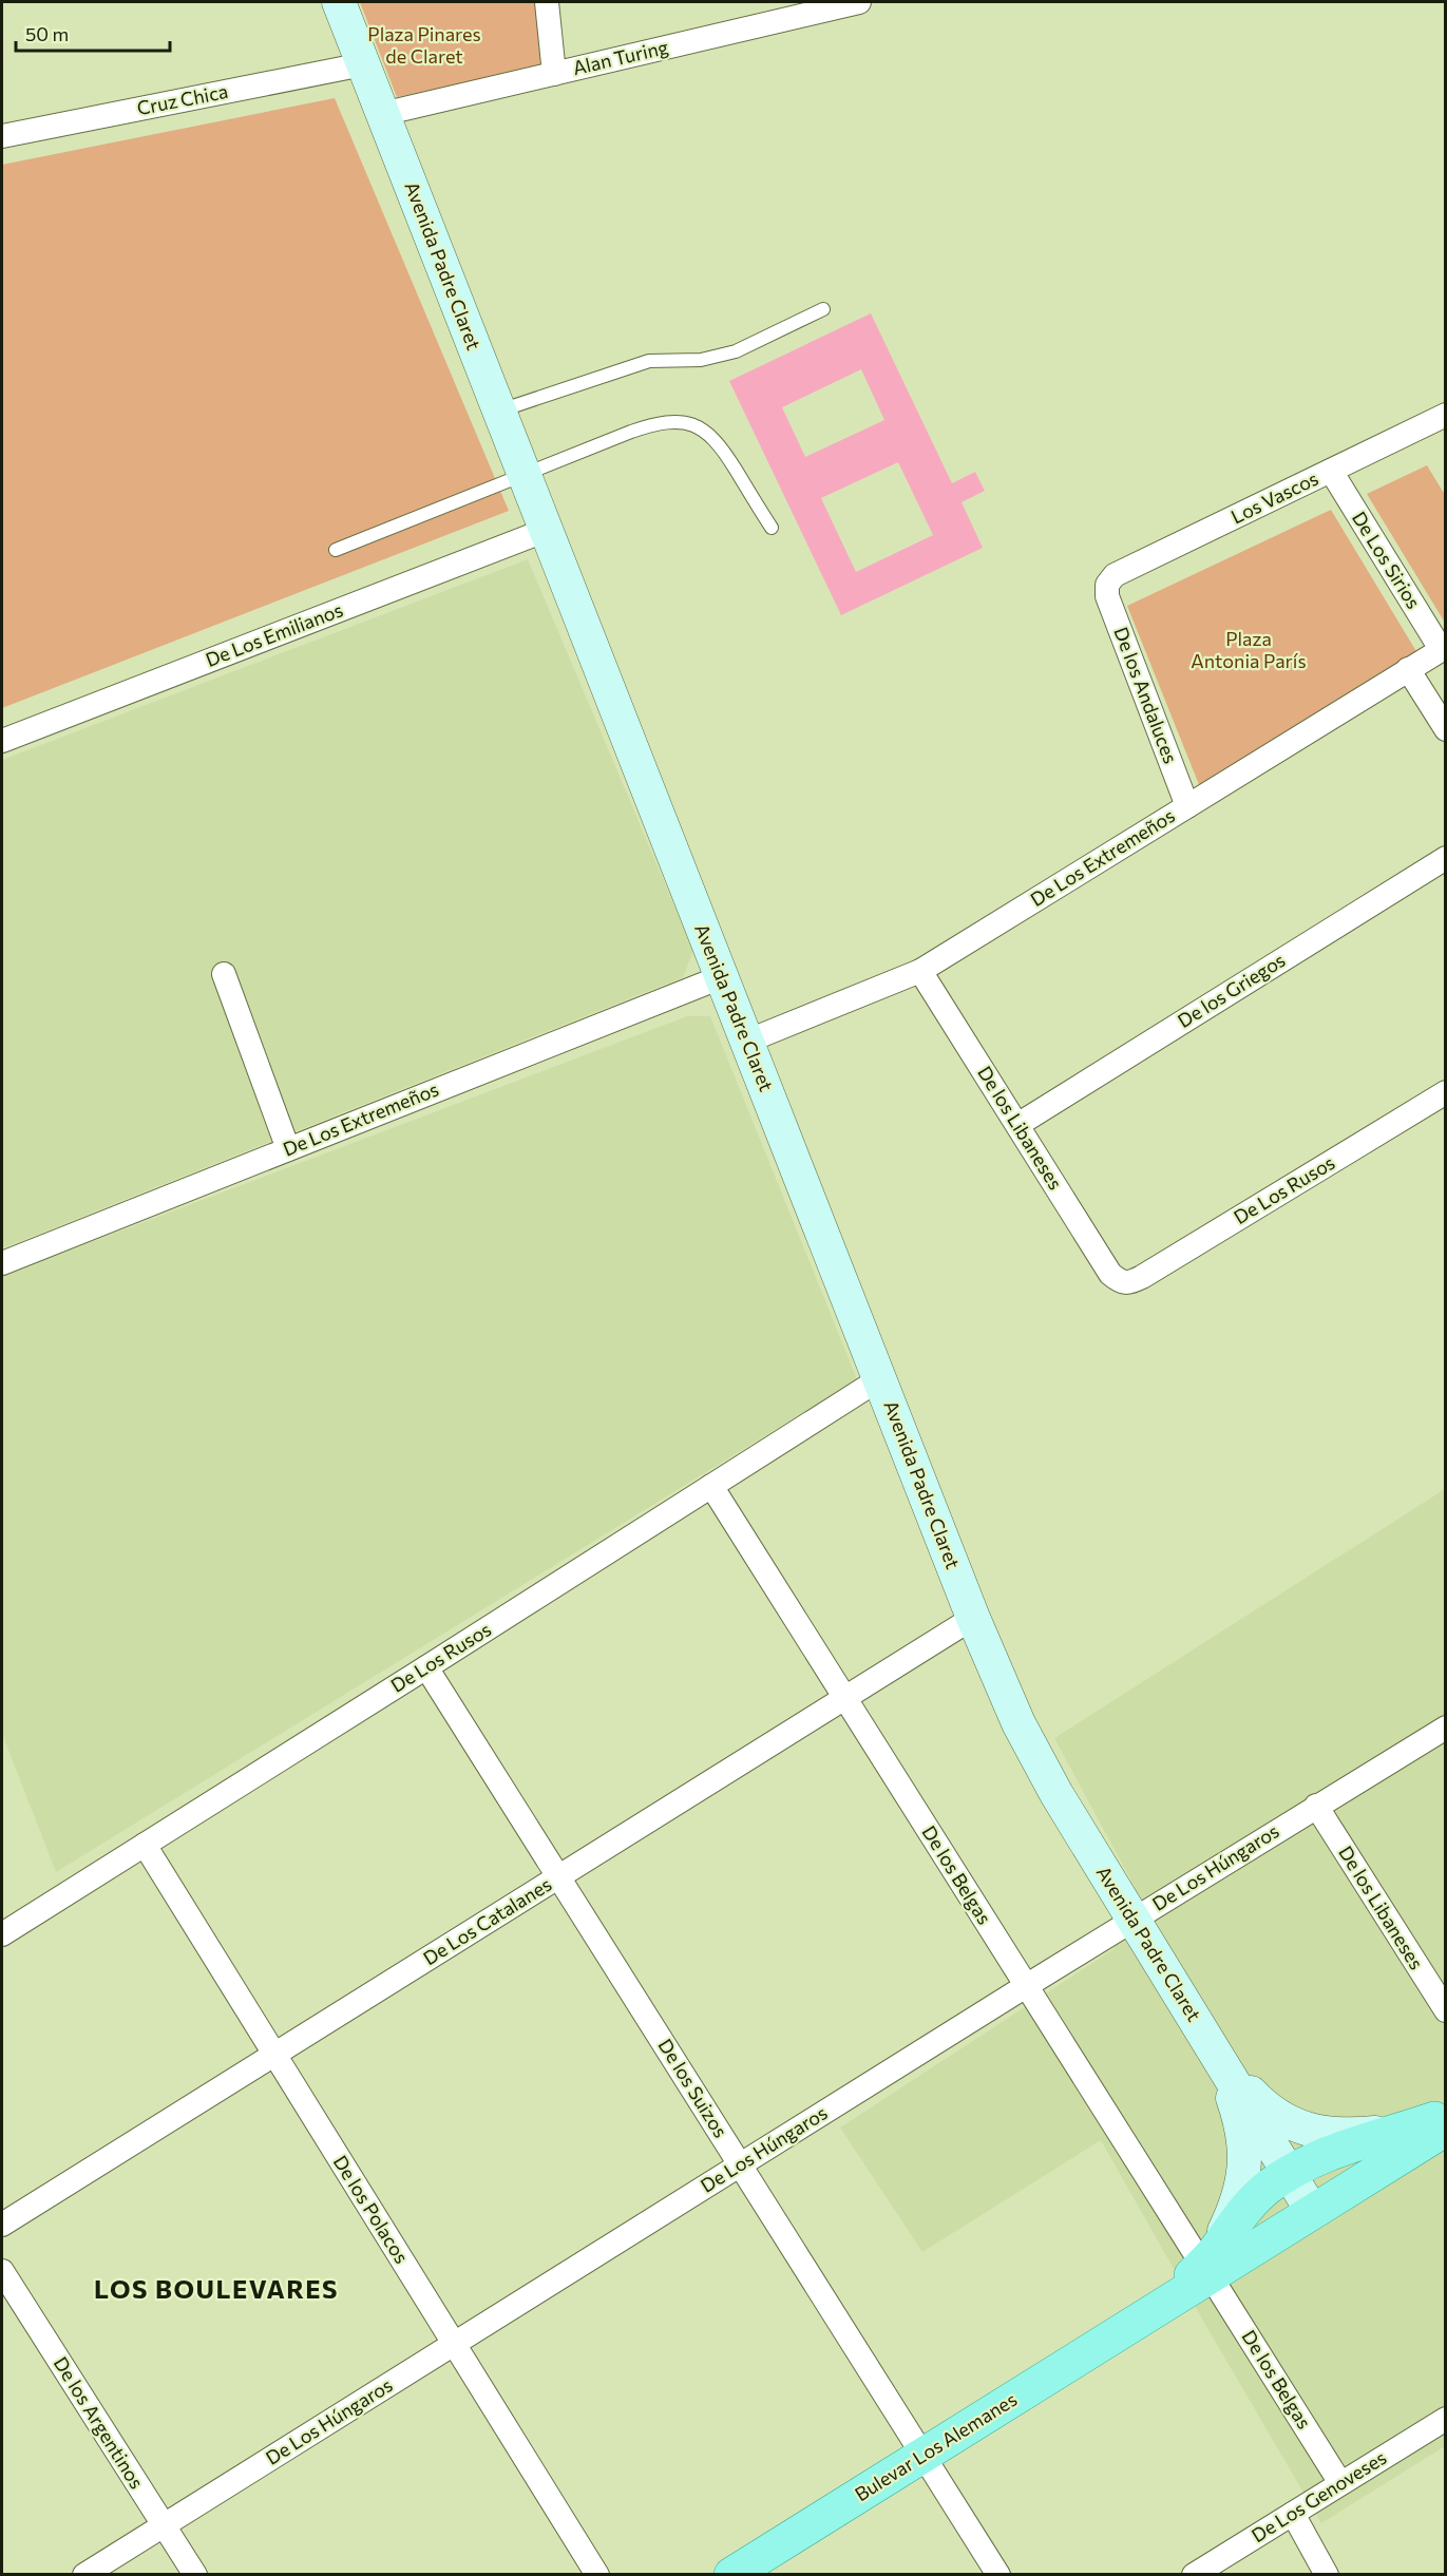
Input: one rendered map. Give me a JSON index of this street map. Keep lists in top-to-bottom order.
{
  "streets": {
    "main road": ["Avenida Padre Claret", "Bulevar Los Alemanes"],
    "street": [
      "Alan Turing",
      "Cruz Chica",
      "Los Vascos",
      "De Los Sirios",
      "De Los Emilianos",
      "De los Andaluces",
      "De Los Extremeños",
      "De los Griegos",
      "De los Libaneses",
      "De Los Rusos",
      "De Los Húngaros",
      "De los Belgas",
      "De Los Catalanes",
      "De los Suizos",
      "De los Polacos",
      "De los Argentinos",
      "De Los Genoveses"
    ]
  },
  "crossings": [
    ["Alan Turing", "Avenida Padre Claret"],
    ["Cruz Chica", "Avenida Padre Claret"],
    ["Avenida Padre Claret", "De Los Emilianos"],
    ["Avenida Padre Claret", "De Los Extremeños"],
    ["Avenida Padre Claret", "De Los Rusos"],
    ["Avenida Padre Claret", "De Los Húngaros"],
    ["Avenida Padre Claret", "De Los Catalanes"],
    ["Avenida Padre Claret", "Bulevar Los Alemanes"],
    ["Los Vascos", "De Los Sirios"],
    ["Los Vascos", "De los Andaluces"],
    ["De Los Sirios", "De Los Extremeños"],
    ["De los Andaluces", "De Los Extremeños"],
    ["De Los Extremeños", "De los Libaneses"],
    ["De los Griegos", "De los Libaneses"],
    ["De los Libaneses", "De Los Rusos"],
    ["De los Libaneses", "De Los Húngaros"],
    ["De Los Rusos", "De los Belgas"],
    ["De Los Rusos", "De los Suizos"],
    ["De Los Rusos", "De los Polacos"],
    ["De Los Húngaros", "De los Belgas"],
    ["De Los Húngaros", "De los Suizos"],
    ["De Los Húngaros", "De los Polacos"],
    ["De Los Húngaros", "De los Argentinos"],
    ["De los Belgas", "De Los Catalanes"],
    ["De los Belgas", "Bulevar Los Alemanes"],
    ["De los Belgas", "De Los Genoveses"],
    ["De Los Catalanes", "De los Suizos"],
    ["De Los Catalanes", "De los Polacos"],
    ["De los Suizos", "Bulevar Los Alemanes"]
  ],
  "districts": ["LOS BOULEVARES"],
  "parks": ["Plaza Pinares de Claret", "Plaza Antonia París"],
  "scale_bar": "50 m"
}
